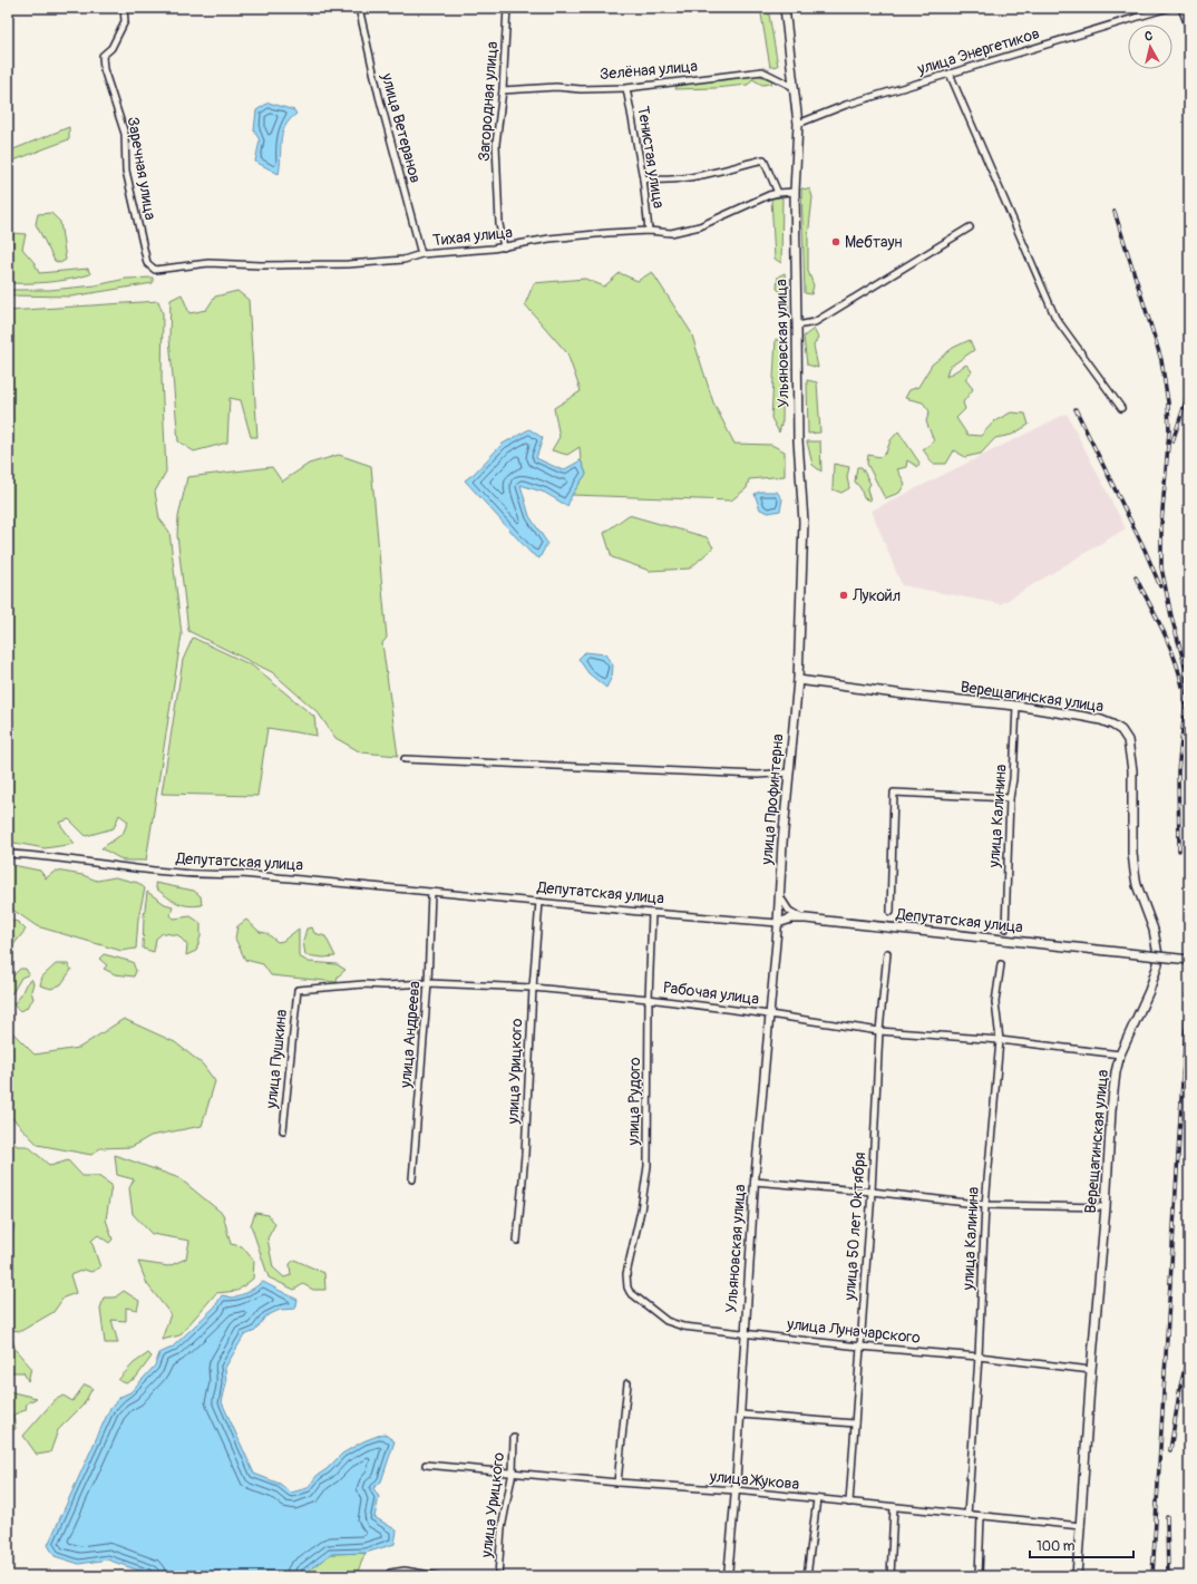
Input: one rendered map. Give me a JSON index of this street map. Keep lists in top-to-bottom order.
{
  "streets": {
    "main road": [
      "Ульяновская улица",
      "Верещагинская улица",
      "улица Профинтерна",
      "Депутатская улица"
    ],
    "street": [
      "улица Энергетиков",
      "Зелёная улица",
      "Загородная улица",
      "улица Ветеранов",
      "Тенистая улица",
      "Заречная улица",
      "Тихая улица",
      "улица Калинина",
      "Рабочая улица",
      "улица Андреева",
      "улица Пушкина",
      "улица Урицкого",
      "улица Рудого",
      "улица 50 лет Октября",
      "улица Луначарского",
      "улица Жукова"
    ]
  },
  "crossings": [
    ["улица Энергетиков", "Ульяновская улица"],
    ["Зелёная улица", "Загородная улица"],
    ["Зелёная улица", "Тенистая улица"],
    ["Зелёная улица", "Ульяновская улица"],
    ["Загородная улица", "Тихая улица"],
    ["улица Ветеранов", "Тихая улица"],
    ["Тенистая улица", "Тихая улица"],
    ["Заречная улица", "Тихая улица"],
    ["Тихая улица", "Ульяновская улица"],
    ["Ульяновская улица", "Верещагинская улица"],
    ["Ульяновская улица", "улица Профинтерна"],
    ["Ульяновская улица", "Депутатская улица"],
    ["Ульяновская улица", "Рабочая улица"],
    ["Ульяновская улица", "улица Луначарского"],
    ["Ульяновская улица", "улица Жукова"],
    ["Верещагинская улица", "улица Профинтерна"],
    ["Верещагинская улица", "улица Калинина"],
    ["Верещагинская улица", "Рабочая улица"],
    ["Верещагинская улица", "улица Луначарского"],
    ["Верещагинская улица", "улица Жукова"],
    ["улица Профинтерна", "Депутатская улица"],
    ["улица Калинина", "Рабочая улица"],
    ["улица Калинина", "улица Луначарского"],
    ["улица Калинина", "улица Жукова"],
    ["Депутатская улица", "улица Андреева"],
    ["Депутатская улица", "улица Урицкого"],
    ["Депутатская улица", "улица Рудого"],
    ["Рабочая улица", "улица Андреева"],
    ["Рабочая улица", "улица Пушкина"],
    ["Рабочая улица", "улица Урицкого"],
    ["Рабочая улица", "улица Рудого"],
    ["Рабочая улица", "улица 50 лет Октября"],
    ["улица Урицкого", "улица Жукова"],
    ["улица Рудого", "улица Луначарского"],
    ["улица 50 лет Октября", "улица Луначарского"],
    ["улица 50 лет Октября", "улица Жукова"]
  ],
  "places": ["Мебтаун", "Лукойл"],
  "scale_bar": "100 m",
  "north": "top"
}
